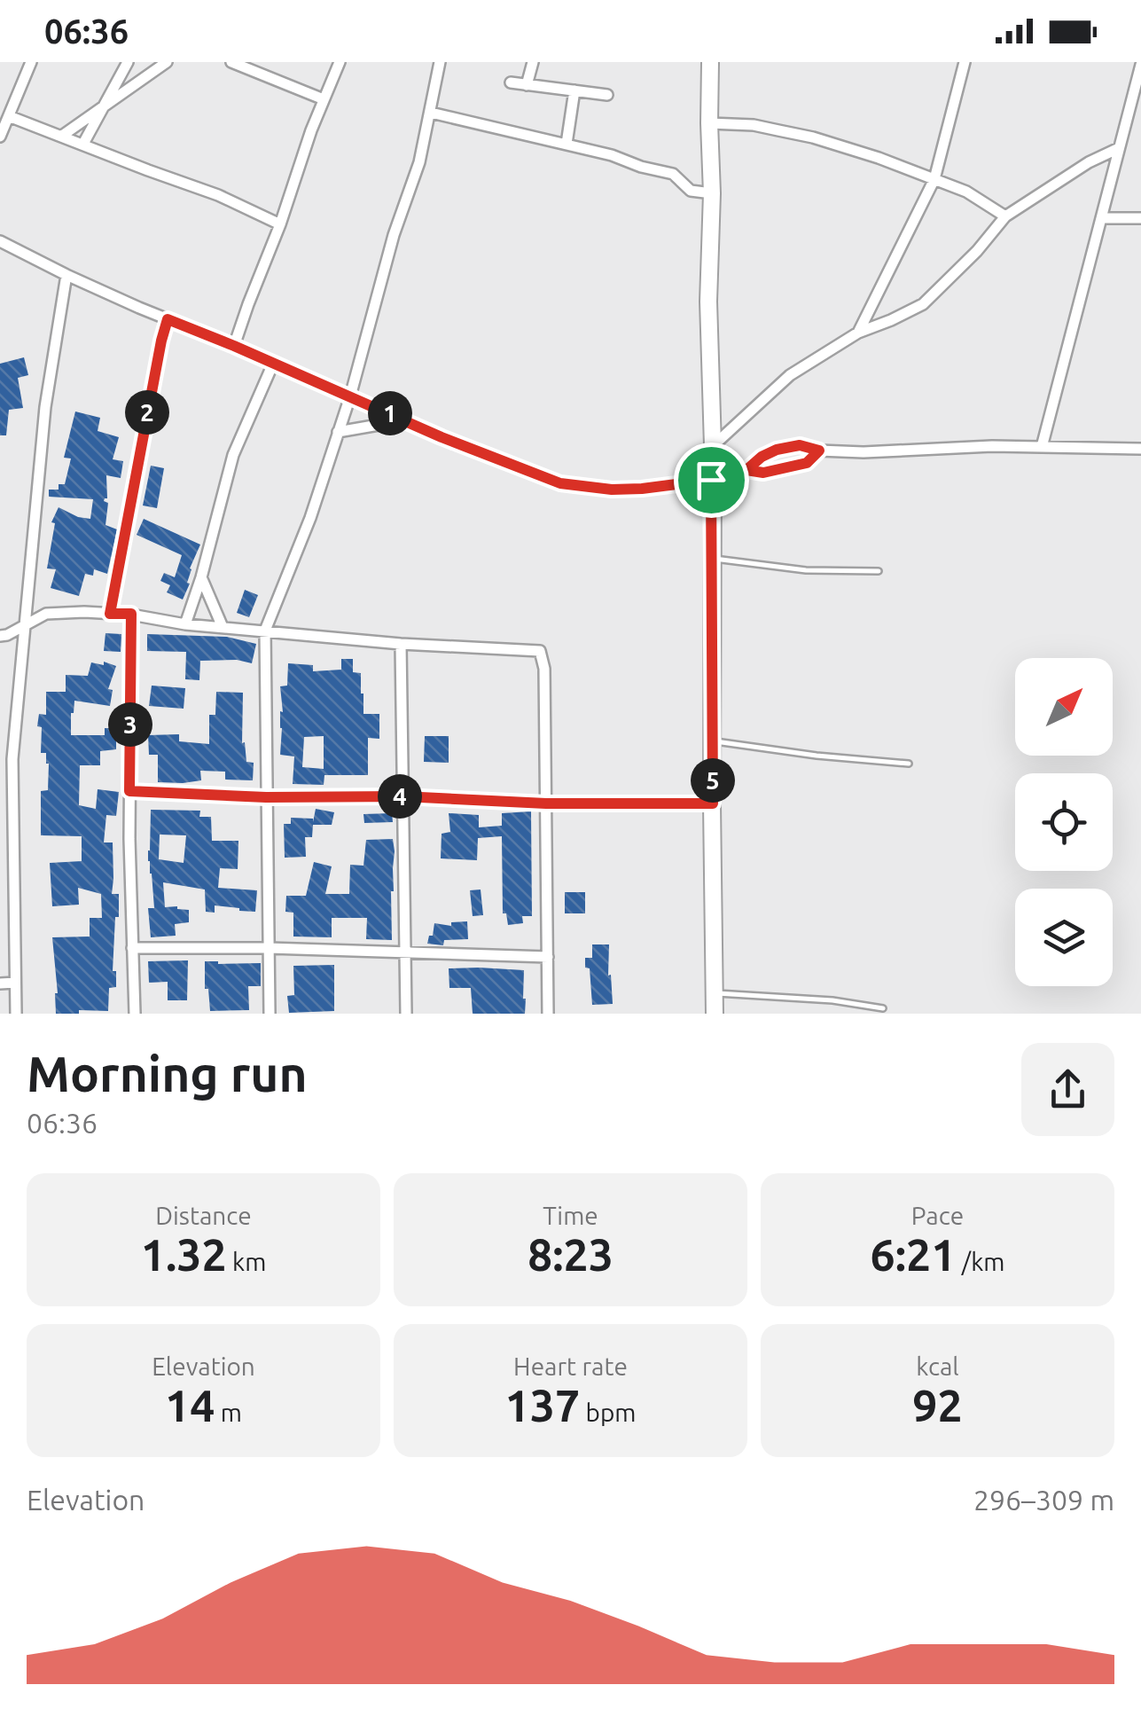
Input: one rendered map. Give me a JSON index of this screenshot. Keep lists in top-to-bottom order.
{
  "north": "top right",
  "page": {
    "status": "06:36",
    "pins": [
      "2",
      "1",
      "3",
      "5",
      "4"
    ],
    "heading": ["Morning run", "06:36"],
    "stats": [
      ["Distance", "1.32 km"],
      ["Time", "8:23"],
      ["Pace", "6:21 /km"],
      ["Elevation", "14 m"],
      ["Heart rate", "137 bpm"],
      ["kcal", "92"]
    ],
    "chart": ["Elevation", "296–309 m"]
  }
}
